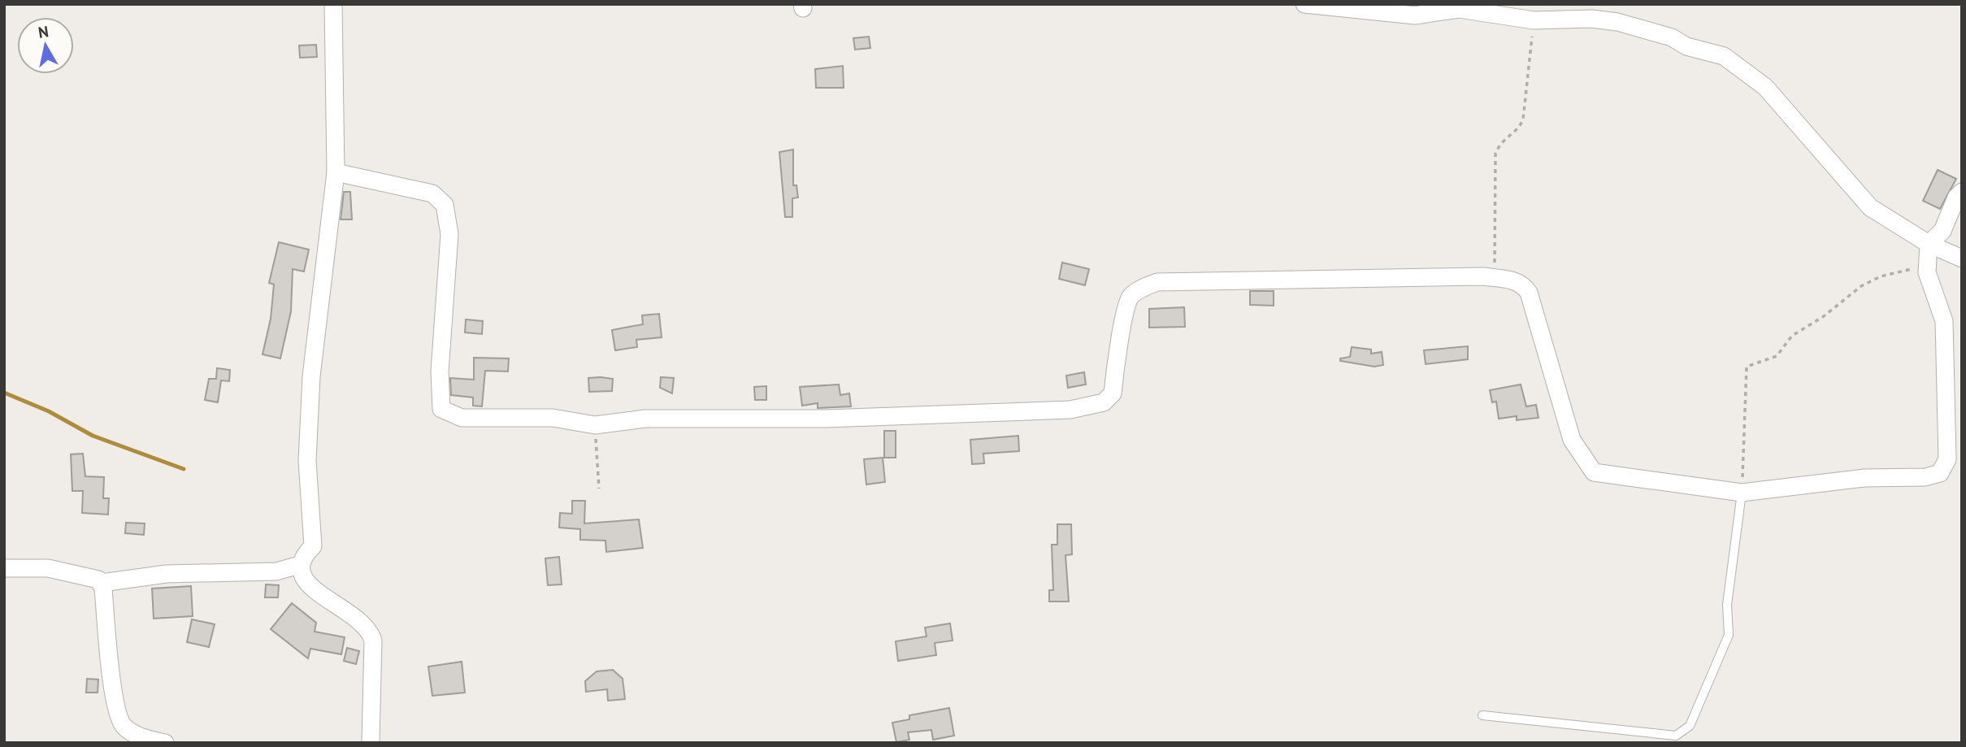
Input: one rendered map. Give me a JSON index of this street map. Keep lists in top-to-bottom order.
{
  "north": "top"
}
